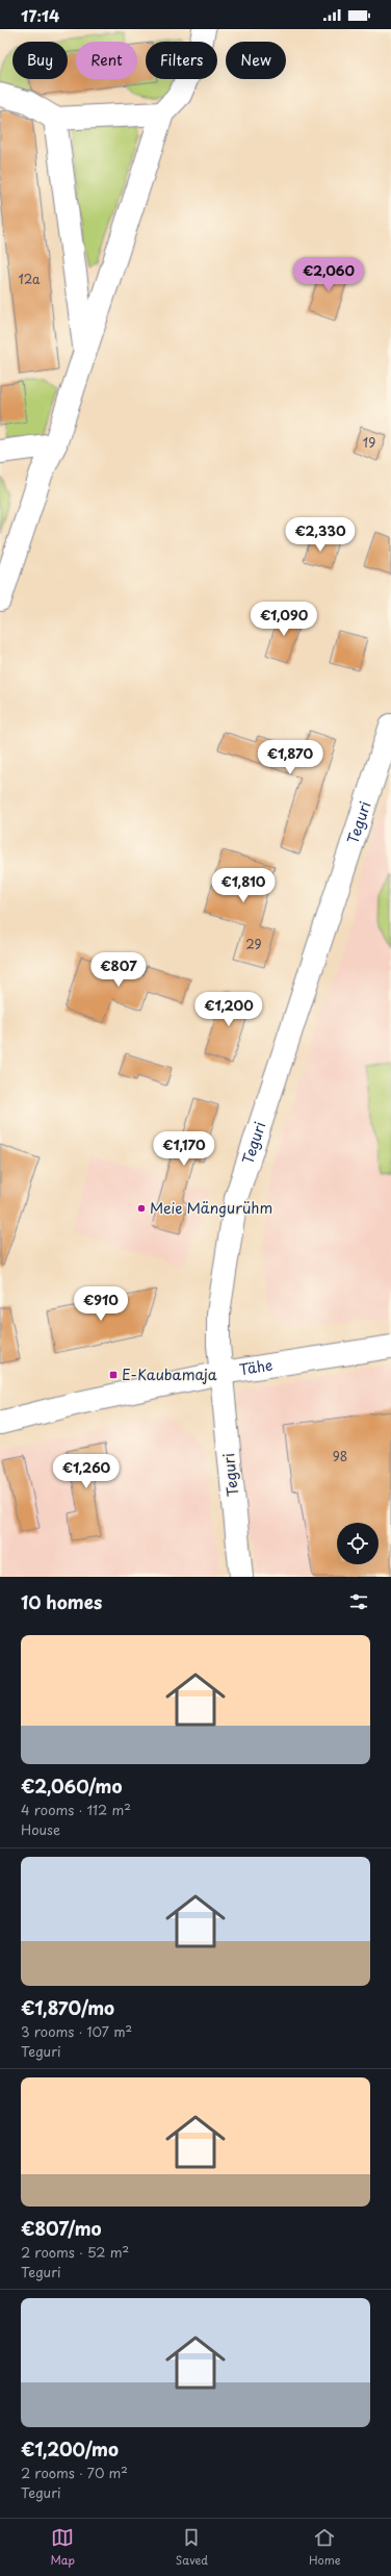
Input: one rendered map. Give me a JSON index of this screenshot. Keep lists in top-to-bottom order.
{
  "streets": {
    "street": ["Teguri", "Tähe"]
  },
  "crossings": [
    ["Teguri", "Tähe"]
  ],
  "places": {
    "other": ["Meie Mängurühm"],
    "transit": ["E-Kaubamaja"]
  },
  "house_numbers": [
    "12a",
    "19",
    "29",
    "98"
  ],
  "page": {
    "status": "17:14",
    "chip": [
      "Buy",
      "Rent",
      "Filters",
      "New"
    ],
    "price": [
      "€2,060",
      "€2,330",
      "€1,090",
      "€1,870",
      "€1,810",
      "€807",
      "€1,200",
      "€1,170",
      "€910",
      "€1,260"
    ],
    "heading": "10 homes",
    "list": [
      {
        "name": "€2,060/mo",
        "note": "4 rooms · 112 m² · House"
      },
      {
        "name": "€1,870/mo",
        "note": "3 rooms · 107 m² · Teguri"
      },
      {
        "name": "€807/mo",
        "note": "2 rooms · 52 m² · Teguri"
      },
      {
        "name": "€1,200/mo",
        "note": "2 rooms · 70 m² · Teguri"
      }
    ],
    "tabs": ["Map", "Saved", "Home"]
  }
}
